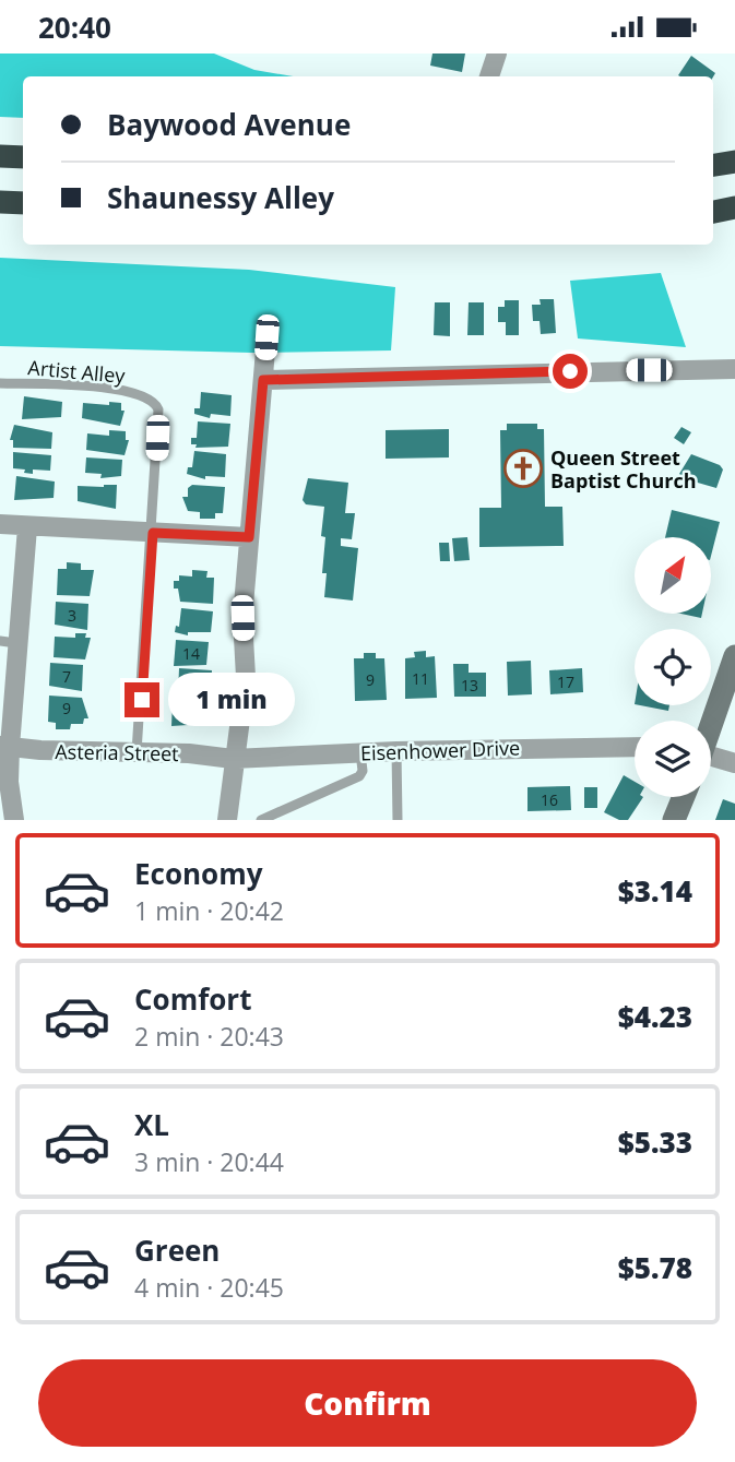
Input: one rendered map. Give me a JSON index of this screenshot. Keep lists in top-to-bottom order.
{
  "streets": {
    "street": ["Eisenhower Drive", "Asteria Street"],
    "lane": ["Artist Alley"]
  },
  "crossings": [
    ["Eisenhower Drive", "Asteria Street"]
  ],
  "places": {
    "church": ["Queen Street Baptist Church"]
  },
  "house_numbers": [
    "3",
    "14",
    "7",
    "11",
    "9",
    "17",
    "13",
    "9",
    "16"
  ],
  "north": "top right",
  "page": {
    "status": "20:40",
    "banner": ["Baywood Avenue", "Shaunessy Alley"],
    "bubble": "1 min",
    "list": [
      {
        "name": "Economy",
        "note": "1 min · 20:42",
        "value": "$3.14"
      },
      {
        "name": "Comfort",
        "note": "2 min · 20:43",
        "value": "$4.23"
      },
      {
        "name": "XL",
        "note": "3 min · 20:44",
        "value": "$5.33"
      },
      {
        "name": "Green",
        "note": "4 min · 20:45",
        "value": "$5.78"
      }
    ],
    "buttons": "Confirm"
  }
}
